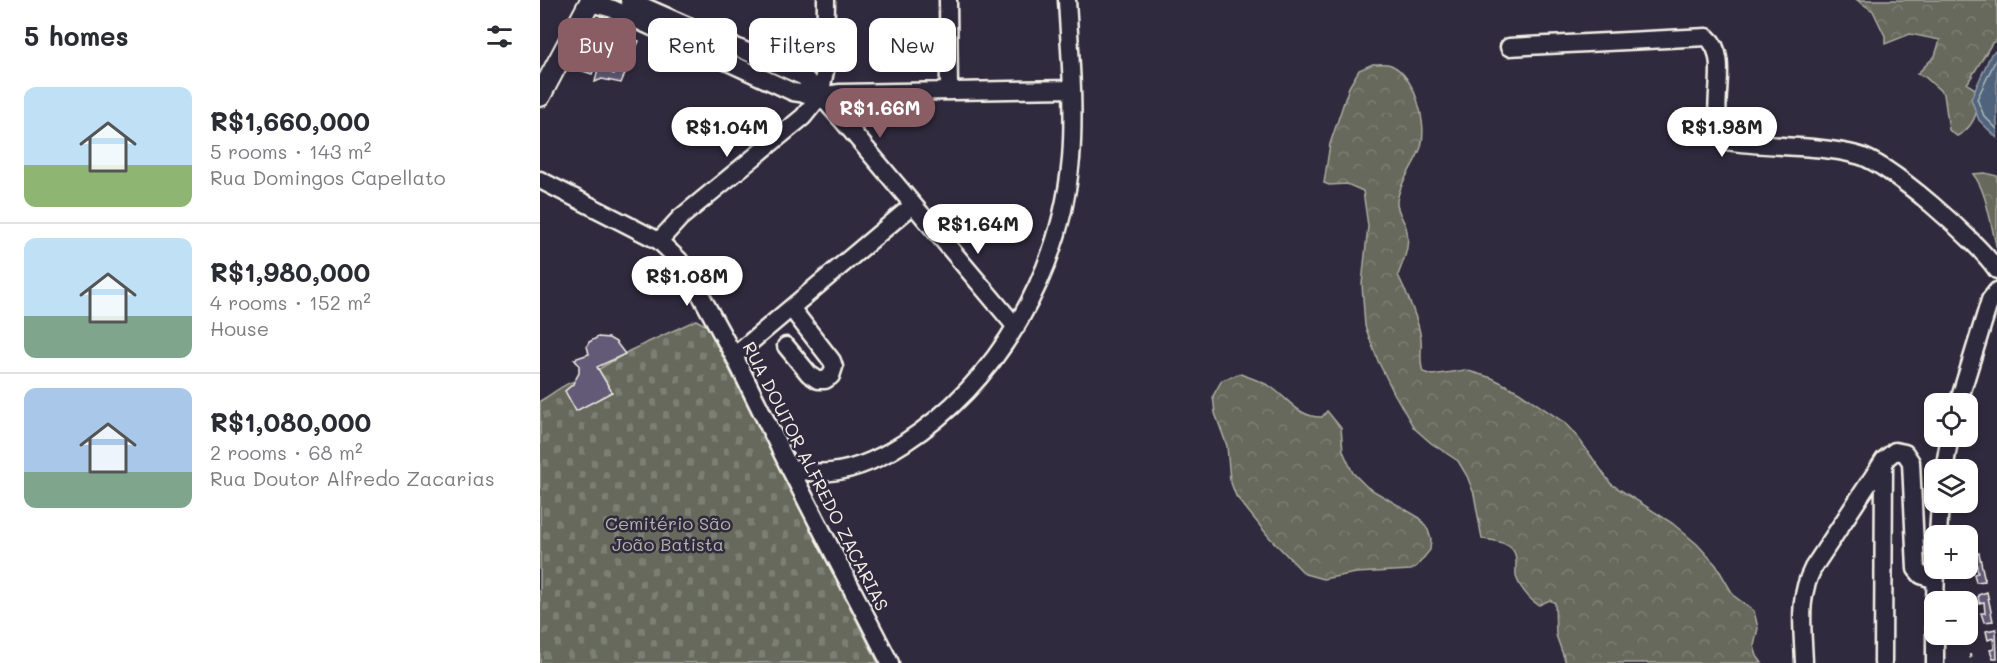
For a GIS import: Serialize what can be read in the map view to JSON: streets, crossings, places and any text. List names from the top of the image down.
{
  "streets": {
    "street": ["RUA DOUTOR ALFREDO ZACARIAS"]
  },
  "parks": ["Cemitério São João Batista"],
  "page": {
    "heading": "5 homes",
    "chip": [
      "Buy",
      "Rent",
      "Filters",
      "New"
    ],
    "list": [
      {
        "name": "R$1,660,000",
        "note": "5 rooms · 143 m² · Rua Domingos Capellato"
      },
      {
        "name": "R$1,980,000",
        "note": "4 rooms · 152 m² · House"
      },
      {
        "name": "R$1,080,000",
        "note": "2 rooms · 68 m² · Rua Doutor Alfredo Zacarias"
      }
    ],
    "price": [
      "R$1.66M",
      "R$1.04M",
      "R$1.98M",
      "R$1.64M",
      "R$1.08M"
    ],
    "map_buttons": ["+", "−"]
  }
}
